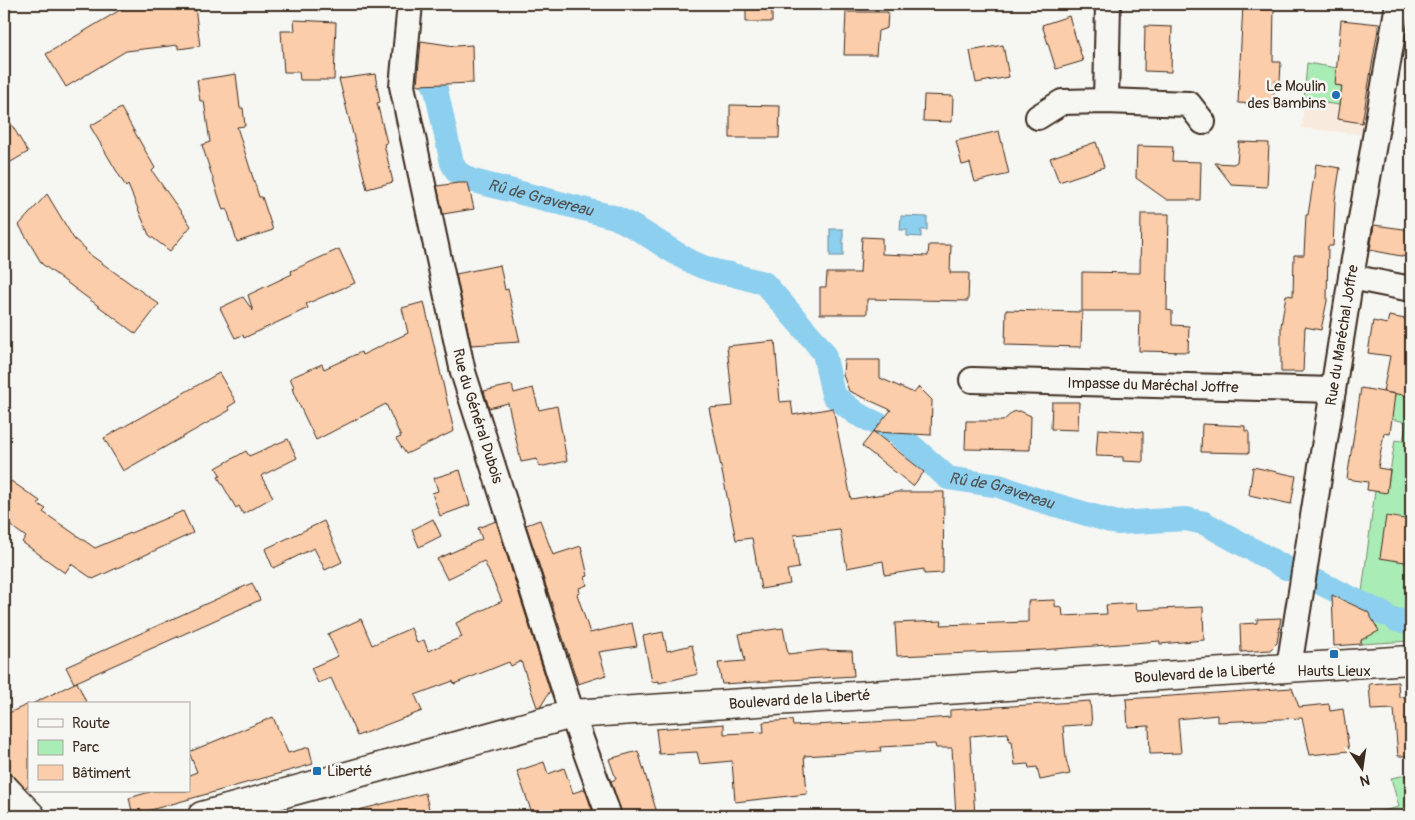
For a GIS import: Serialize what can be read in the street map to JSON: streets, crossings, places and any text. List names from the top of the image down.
{
  "streets": {
    "street": [
      "Rue du Maréchal Joffre",
      "Impasse du Maréchal Joffre",
      "Rue du Général Dubois",
      "Boulevard de la Liberté"
    ]
  },
  "crossings": [
    ["Rue du Maréchal Joffre", "Impasse du Maréchal Joffre"],
    ["Rue du Maréchal Joffre", "Boulevard de la Liberté"],
    ["Rue du Général Dubois", "Boulevard de la Liberté"]
  ],
  "water": ["Rû de Gravereau"],
  "places": {
    "other": ["Le Moulin des Bambins"],
    "transit": ["Hauts Lieux", "Liberté"]
  },
  "legend": ["Route", "Parc", "Bâtiment"],
  "north": "bottom"
}
